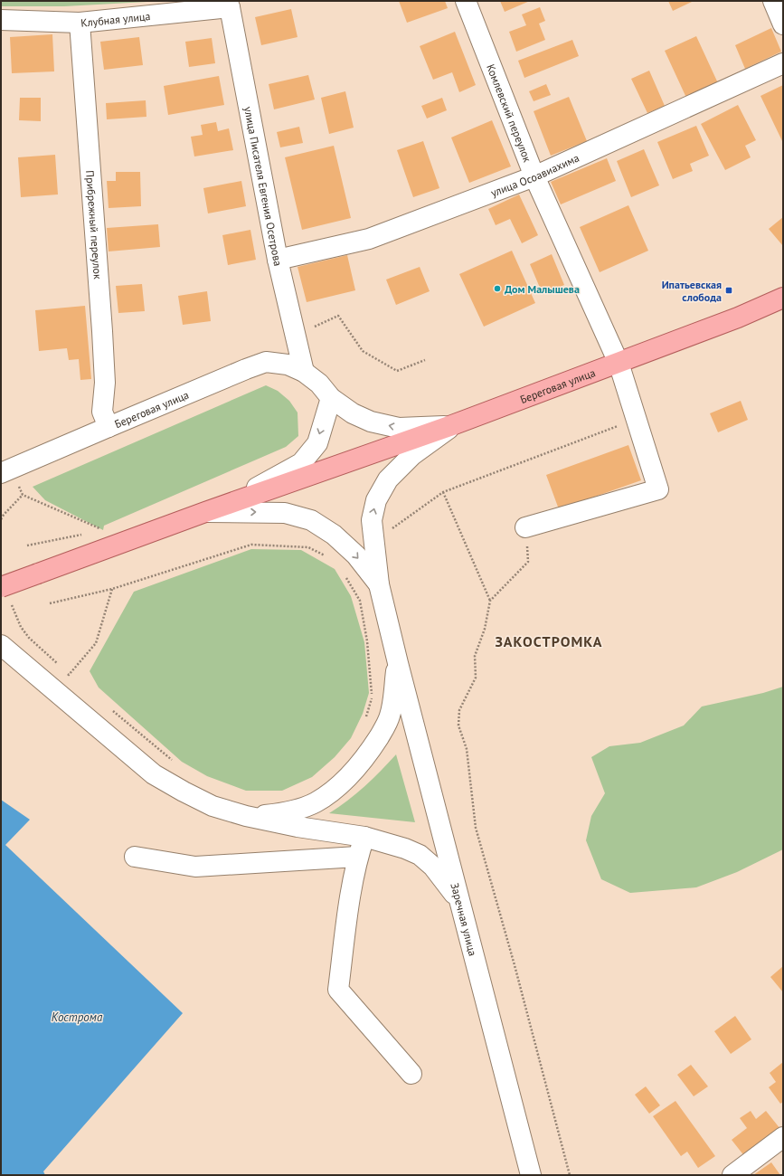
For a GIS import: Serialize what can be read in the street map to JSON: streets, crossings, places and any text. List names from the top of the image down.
{
  "streets": {
    "main road": ["Береговая улица"],
    "street": [
      "Клубная улица",
      "Комлевский переулок",
      "улица Осоавиахима",
      "улица Писателя Евгения Осетрова",
      "Прибрежный переулок",
      "Заречная улица"
    ]
  },
  "crossings": [
    ["Клубная улица", "улица Писателя Евгения Осетрова"],
    ["Клубная улица", "Прибрежный переулок"],
    ["Комлевский переулок", "улица Осоавиахима"],
    ["Комлевский переулок", "Береговая улица"],
    ["улица Осоавиахима", "улица Писателя Евгения Осетрова"],
    ["улица Писателя Евгения Осетрова", "Береговая улица"],
    ["Прибрежный переулок", "Береговая улица"],
    ["Береговая улица", "Заречная улица"]
  ],
  "districts": ["ЗАКОСТРОМКА"],
  "water": ["Кострома"],
  "places": {
    "other": ["Дом Малышева"],
    "transit": ["Ипатьевская слобода"]
  }
}
